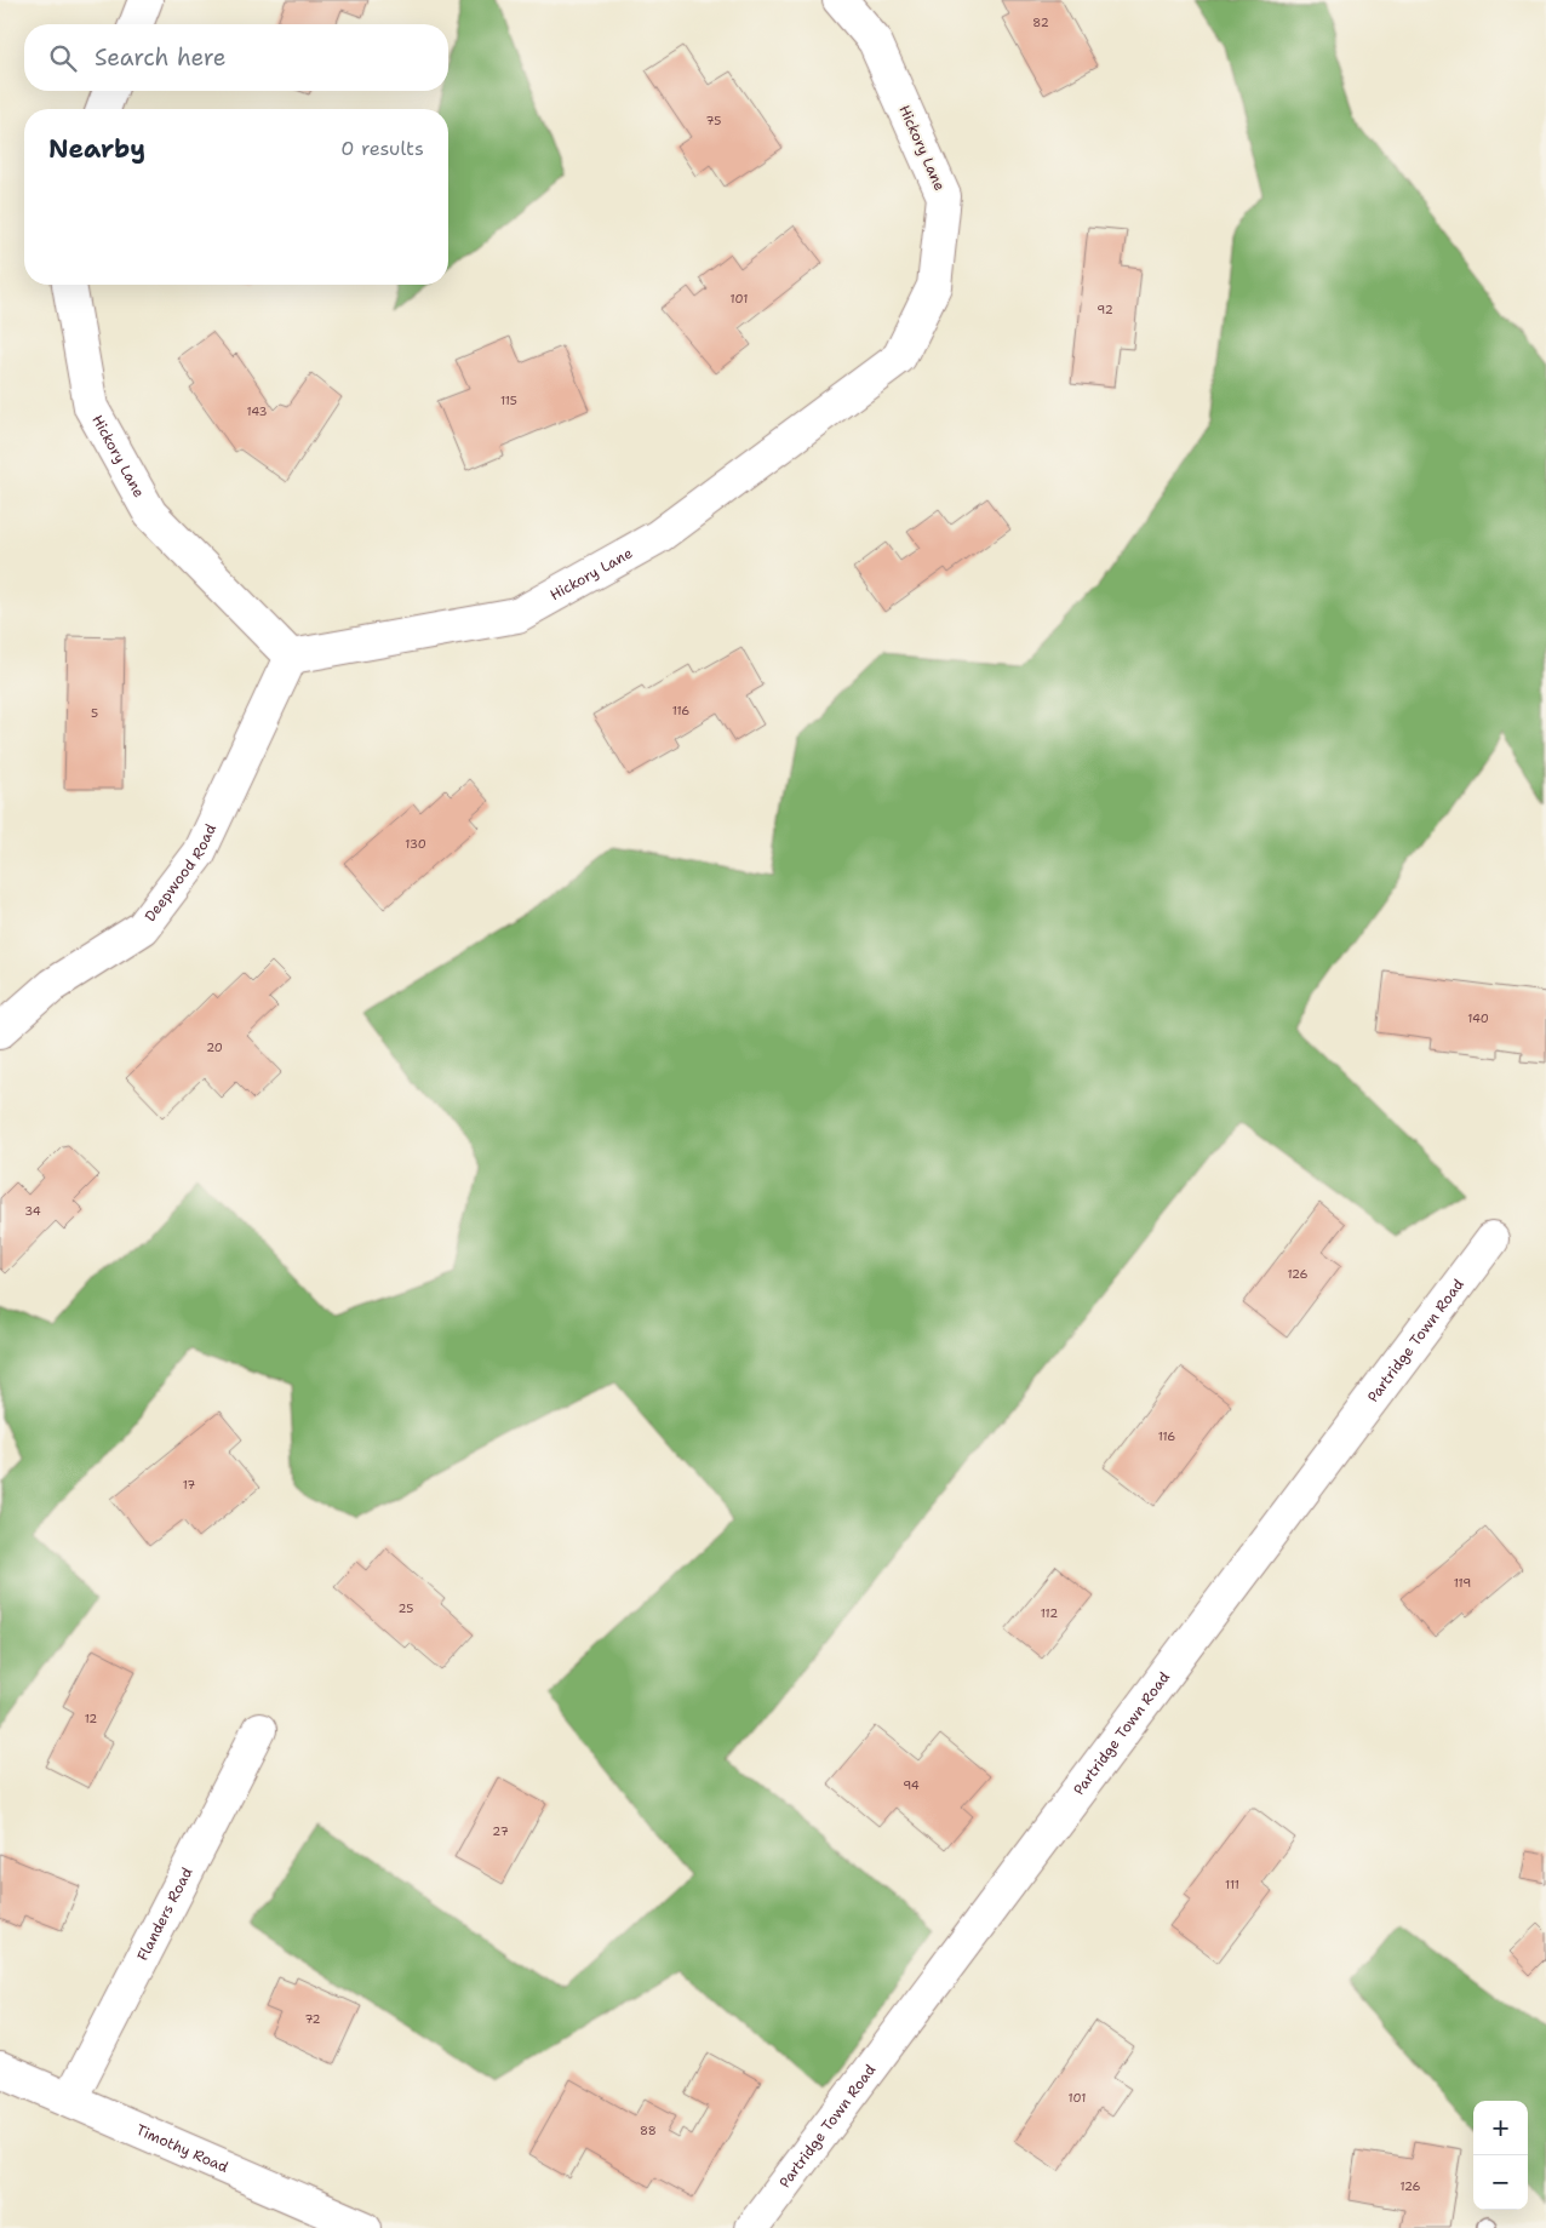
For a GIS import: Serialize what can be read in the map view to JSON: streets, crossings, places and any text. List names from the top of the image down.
{
  "streets": {
    "street": [
      "Hickory Lane",
      "Deepwood Road",
      "Partridge Town Road",
      "Flanders Road",
      "Timothy Road"
    ]
  },
  "crossings": [
    ["Hickory Lane", "Deepwood Road"],
    ["Flanders Road", "Timothy Road"]
  ],
  "house_numbers": [
    "82",
    "75",
    "101",
    "92",
    "115",
    "143",
    "116",
    "5",
    "130",
    "140",
    "20",
    "34",
    "126",
    "116",
    "17",
    "119",
    "25",
    "112",
    "12",
    "94",
    "27",
    "111",
    "72",
    "101",
    "88",
    "126"
  ],
  "page": {
    "search": "Search here",
    "heading": ["Nearby", "0 results"],
    "map_buttons": ["+", "−"]
  }
}
